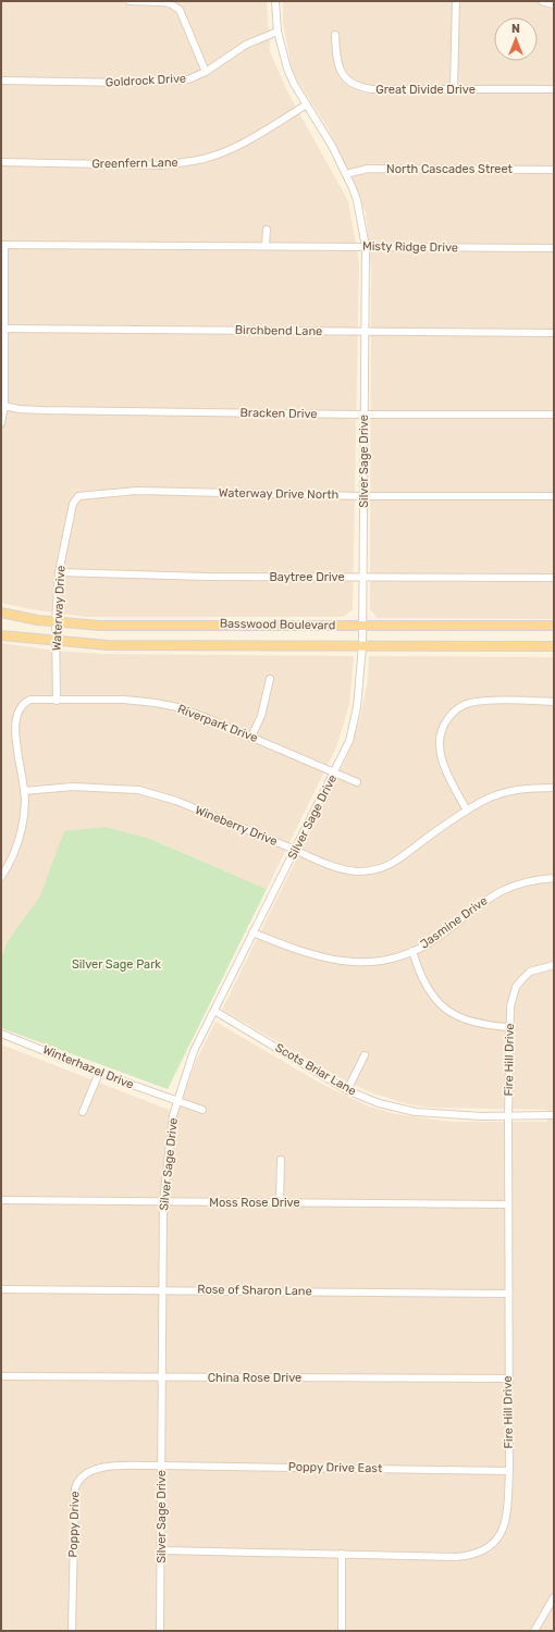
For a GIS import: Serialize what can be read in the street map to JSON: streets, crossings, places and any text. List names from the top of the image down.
{
  "streets": {
    "main road": ["Basswood Boulevard"],
    "street": [
      "Goldrock Drive",
      "Great Divide Drive",
      "Greenfern Lane",
      "North Cascades Street",
      "Misty Ridge Drive",
      "Birchbend Lane",
      "Bracken Drive",
      "Silver Sage Drive",
      "Waterway Drive North",
      "Baytree Drive",
      "Waterway Drive",
      "Riverpark Drive",
      "Wineberry Drive",
      "Jasmine Drive",
      "Fire Hill Drive",
      "Winterhazel Drive",
      "Scots Briar Lane",
      "Moss Rose Drive",
      "Rose of Sharon Lane",
      "China Rose Drive",
      "Poppy Drive East",
      "Poppy Drive"
    ]
  },
  "crossings": [
    ["Goldrock Drive", "Silver Sage Drive"],
    ["Greenfern Lane", "Silver Sage Drive"],
    ["North Cascades Street", "Silver Sage Drive"],
    ["Misty Ridge Drive", "Silver Sage Drive"],
    ["Birchbend Lane", "Silver Sage Drive"],
    ["Bracken Drive", "Silver Sage Drive"],
    ["Silver Sage Drive", "Waterway Drive North"],
    ["Silver Sage Drive", "Baytree Drive"],
    ["Silver Sage Drive", "Basswood Boulevard"],
    ["Silver Sage Drive", "Riverpark Drive"],
    ["Silver Sage Drive", "Wineberry Drive"],
    ["Silver Sage Drive", "Jasmine Drive"],
    ["Silver Sage Drive", "Fire Hill Drive"],
    ["Silver Sage Drive", "Winterhazel Drive"],
    ["Silver Sage Drive", "Scots Briar Lane"],
    ["Silver Sage Drive", "Moss Rose Drive"],
    ["Silver Sage Drive", "Rose of Sharon Lane"],
    ["Silver Sage Drive", "China Rose Drive"],
    ["Silver Sage Drive", "Poppy Drive East"],
    ["Silver Sage Drive", "Poppy Drive"],
    ["Waterway Drive North", "Waterway Drive"],
    ["Baytree Drive", "Waterway Drive"],
    ["Waterway Drive", "Basswood Boulevard"],
    ["Waterway Drive", "Riverpark Drive"],
    ["Riverpark Drive", "Wineberry Drive"],
    ["Fire Hill Drive", "Scots Briar Lane"],
    ["Fire Hill Drive", "Moss Rose Drive"],
    ["Fire Hill Drive", "Rose of Sharon Lane"],
    ["Fire Hill Drive", "China Rose Drive"],
    ["Fire Hill Drive", "Poppy Drive East"],
    ["Poppy Drive East", "Poppy Drive"]
  ],
  "parks": ["Silver Sage Park"],
  "north": "top"
}
